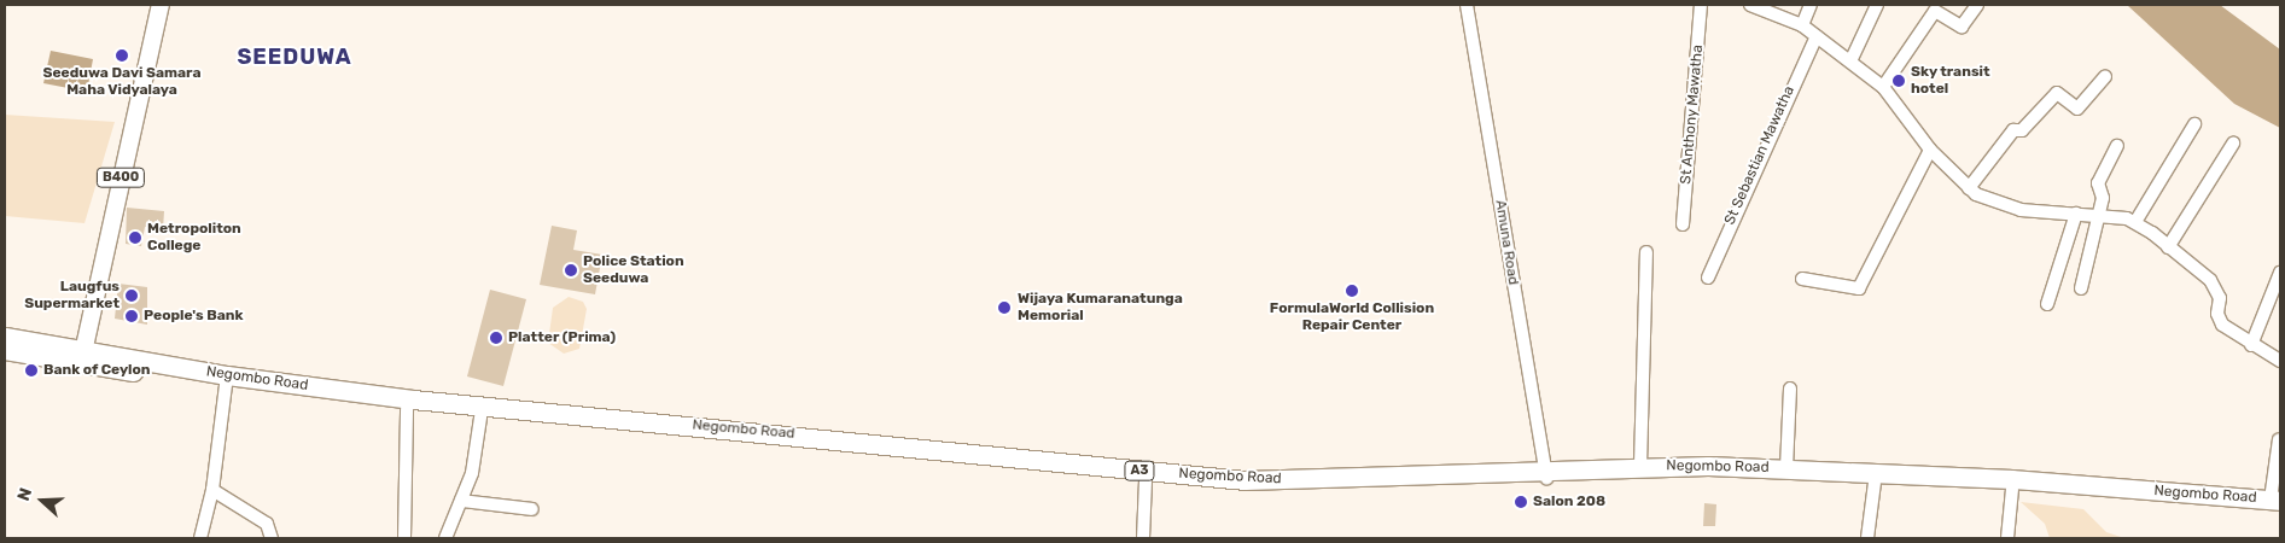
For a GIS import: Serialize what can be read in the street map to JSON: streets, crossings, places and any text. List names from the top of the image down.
{
  "streets": {
    "highway": ["Negombo Road", "A3"],
    "main road": ["B400"],
    "street": ["St Anthony Mawatha", "St Sebastian Mawatha", "Amuna Road"]
  },
  "crossings": [
    ["B400", "Negombo Road"],
    ["Amuna Road", "Negombo Road"]
  ],
  "districts": ["SEEDUWA"],
  "places": [
    "Seeduwa Davi Samara Maha Vidyalaya",
    "Sky transit hotel",
    "Metropoliton College",
    "Police Station Seeduwa",
    "FormulaWorld Collision Repair Center",
    "Laugfus Supermarket",
    "Wijaya Kumaranatunga Memorial",
    "People's Bank",
    "Platter (Prima)",
    "Bank of Ceylon",
    "Salon 208"
  ],
  "north": "left"
}
